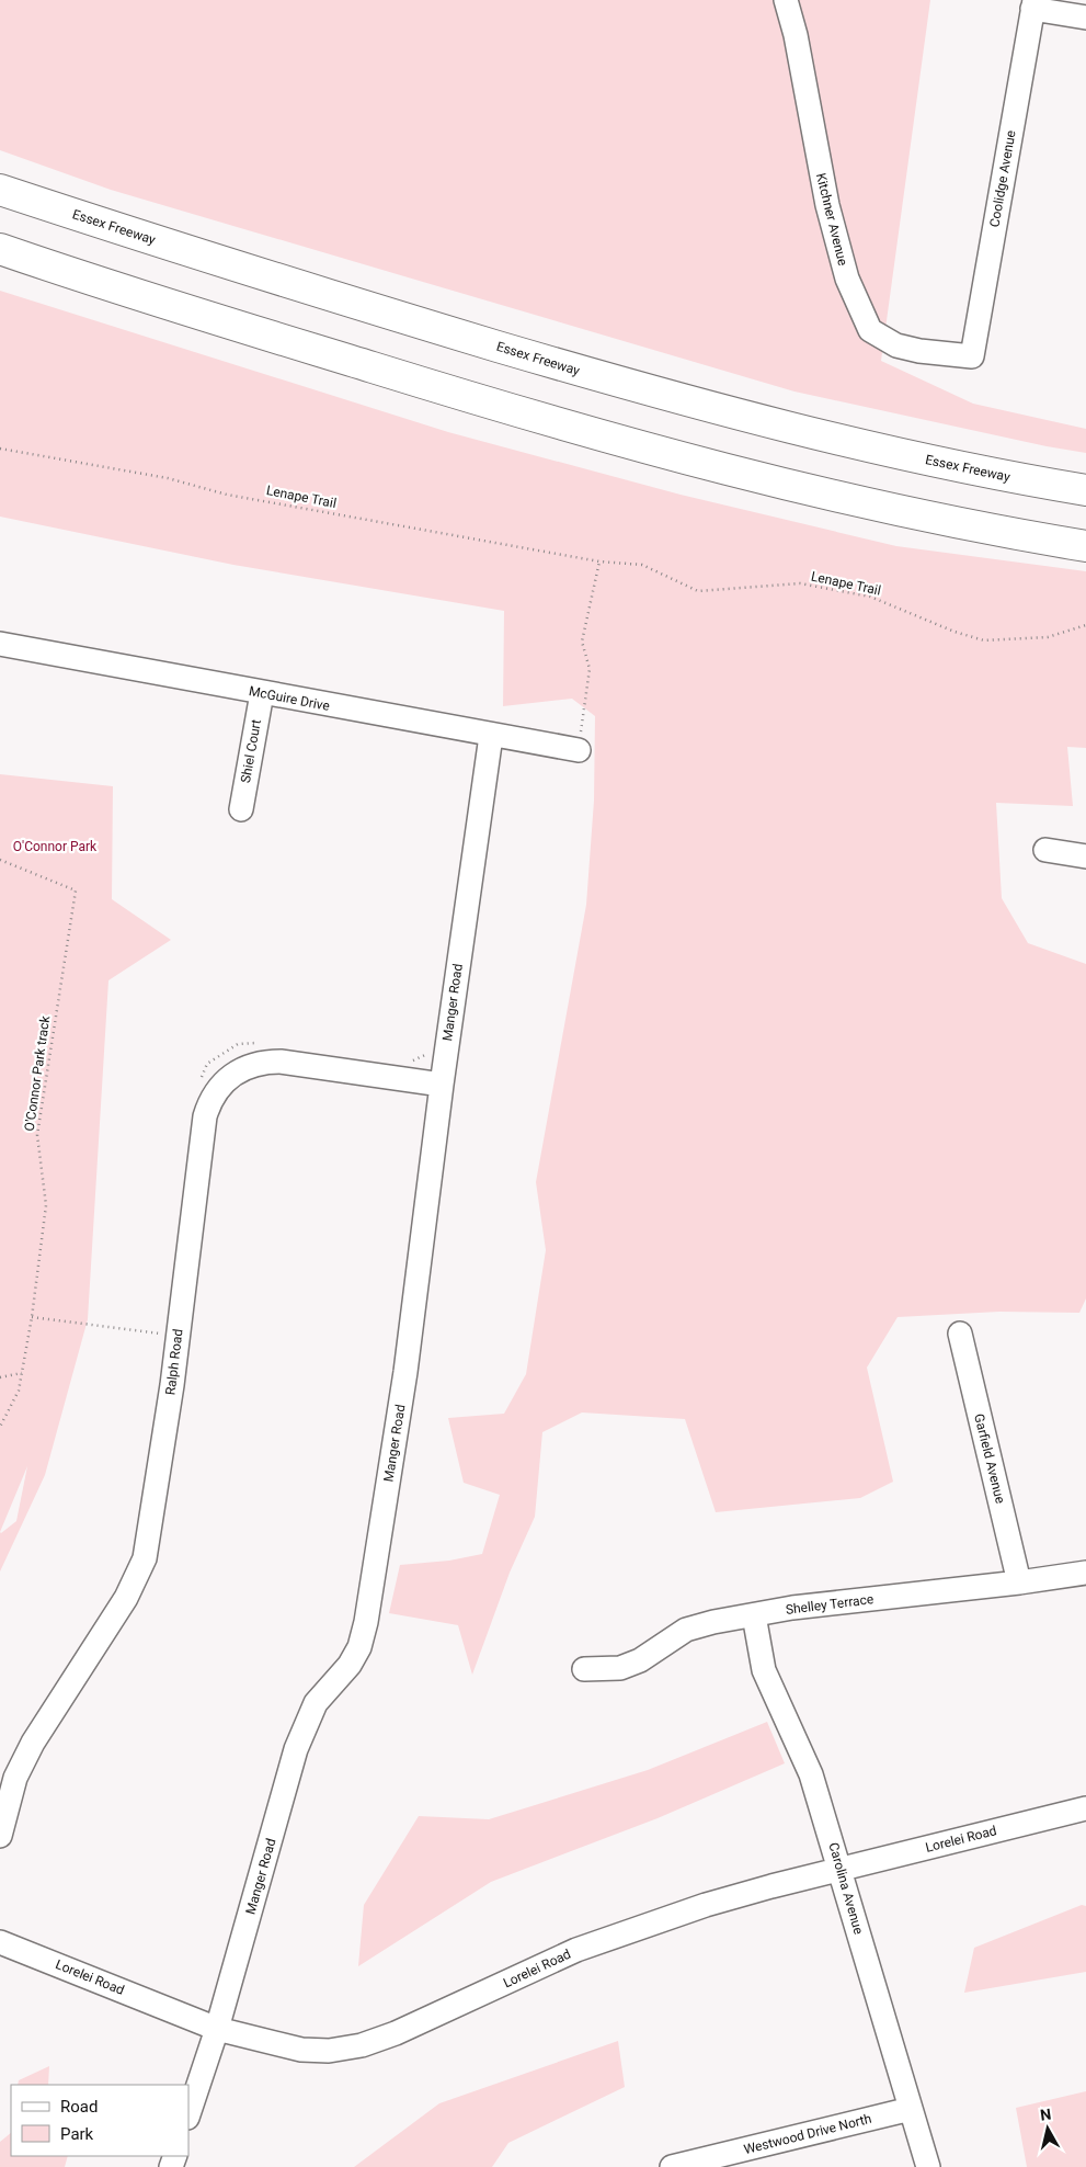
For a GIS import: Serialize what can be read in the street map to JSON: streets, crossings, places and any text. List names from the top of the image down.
{
  "streets": {
    "highway": ["Essex Freeway"],
    "street": [
      "Coolidge Avenue",
      "Kitchner Avenue",
      "McGuire Drive",
      "Shiel Court",
      "Manger Road",
      "Ralph Road",
      "Garfield Avenue",
      "Shelley Terrace",
      "Lorelei Road",
      "Carolina Avenue",
      "Westwood Drive North"
    ],
    "path": ["Lenape Trail", "O'Connor Park track"]
  },
  "crossings": [
    ["Coolidge Avenue", "Kitchner Avenue"],
    ["McGuire Drive", "Shiel Court"],
    ["McGuire Drive", "Manger Road"],
    ["Manger Road", "Ralph Road"],
    ["Manger Road", "Lorelei Road"],
    ["Garfield Avenue", "Shelley Terrace"],
    ["Shelley Terrace", "Carolina Avenue"],
    ["Lorelei Road", "Carolina Avenue"],
    ["Carolina Avenue", "Westwood Drive North"]
  ],
  "parks": ["O'Connor Park"],
  "legend": ["Road", "Park"],
  "north": "top"
}
